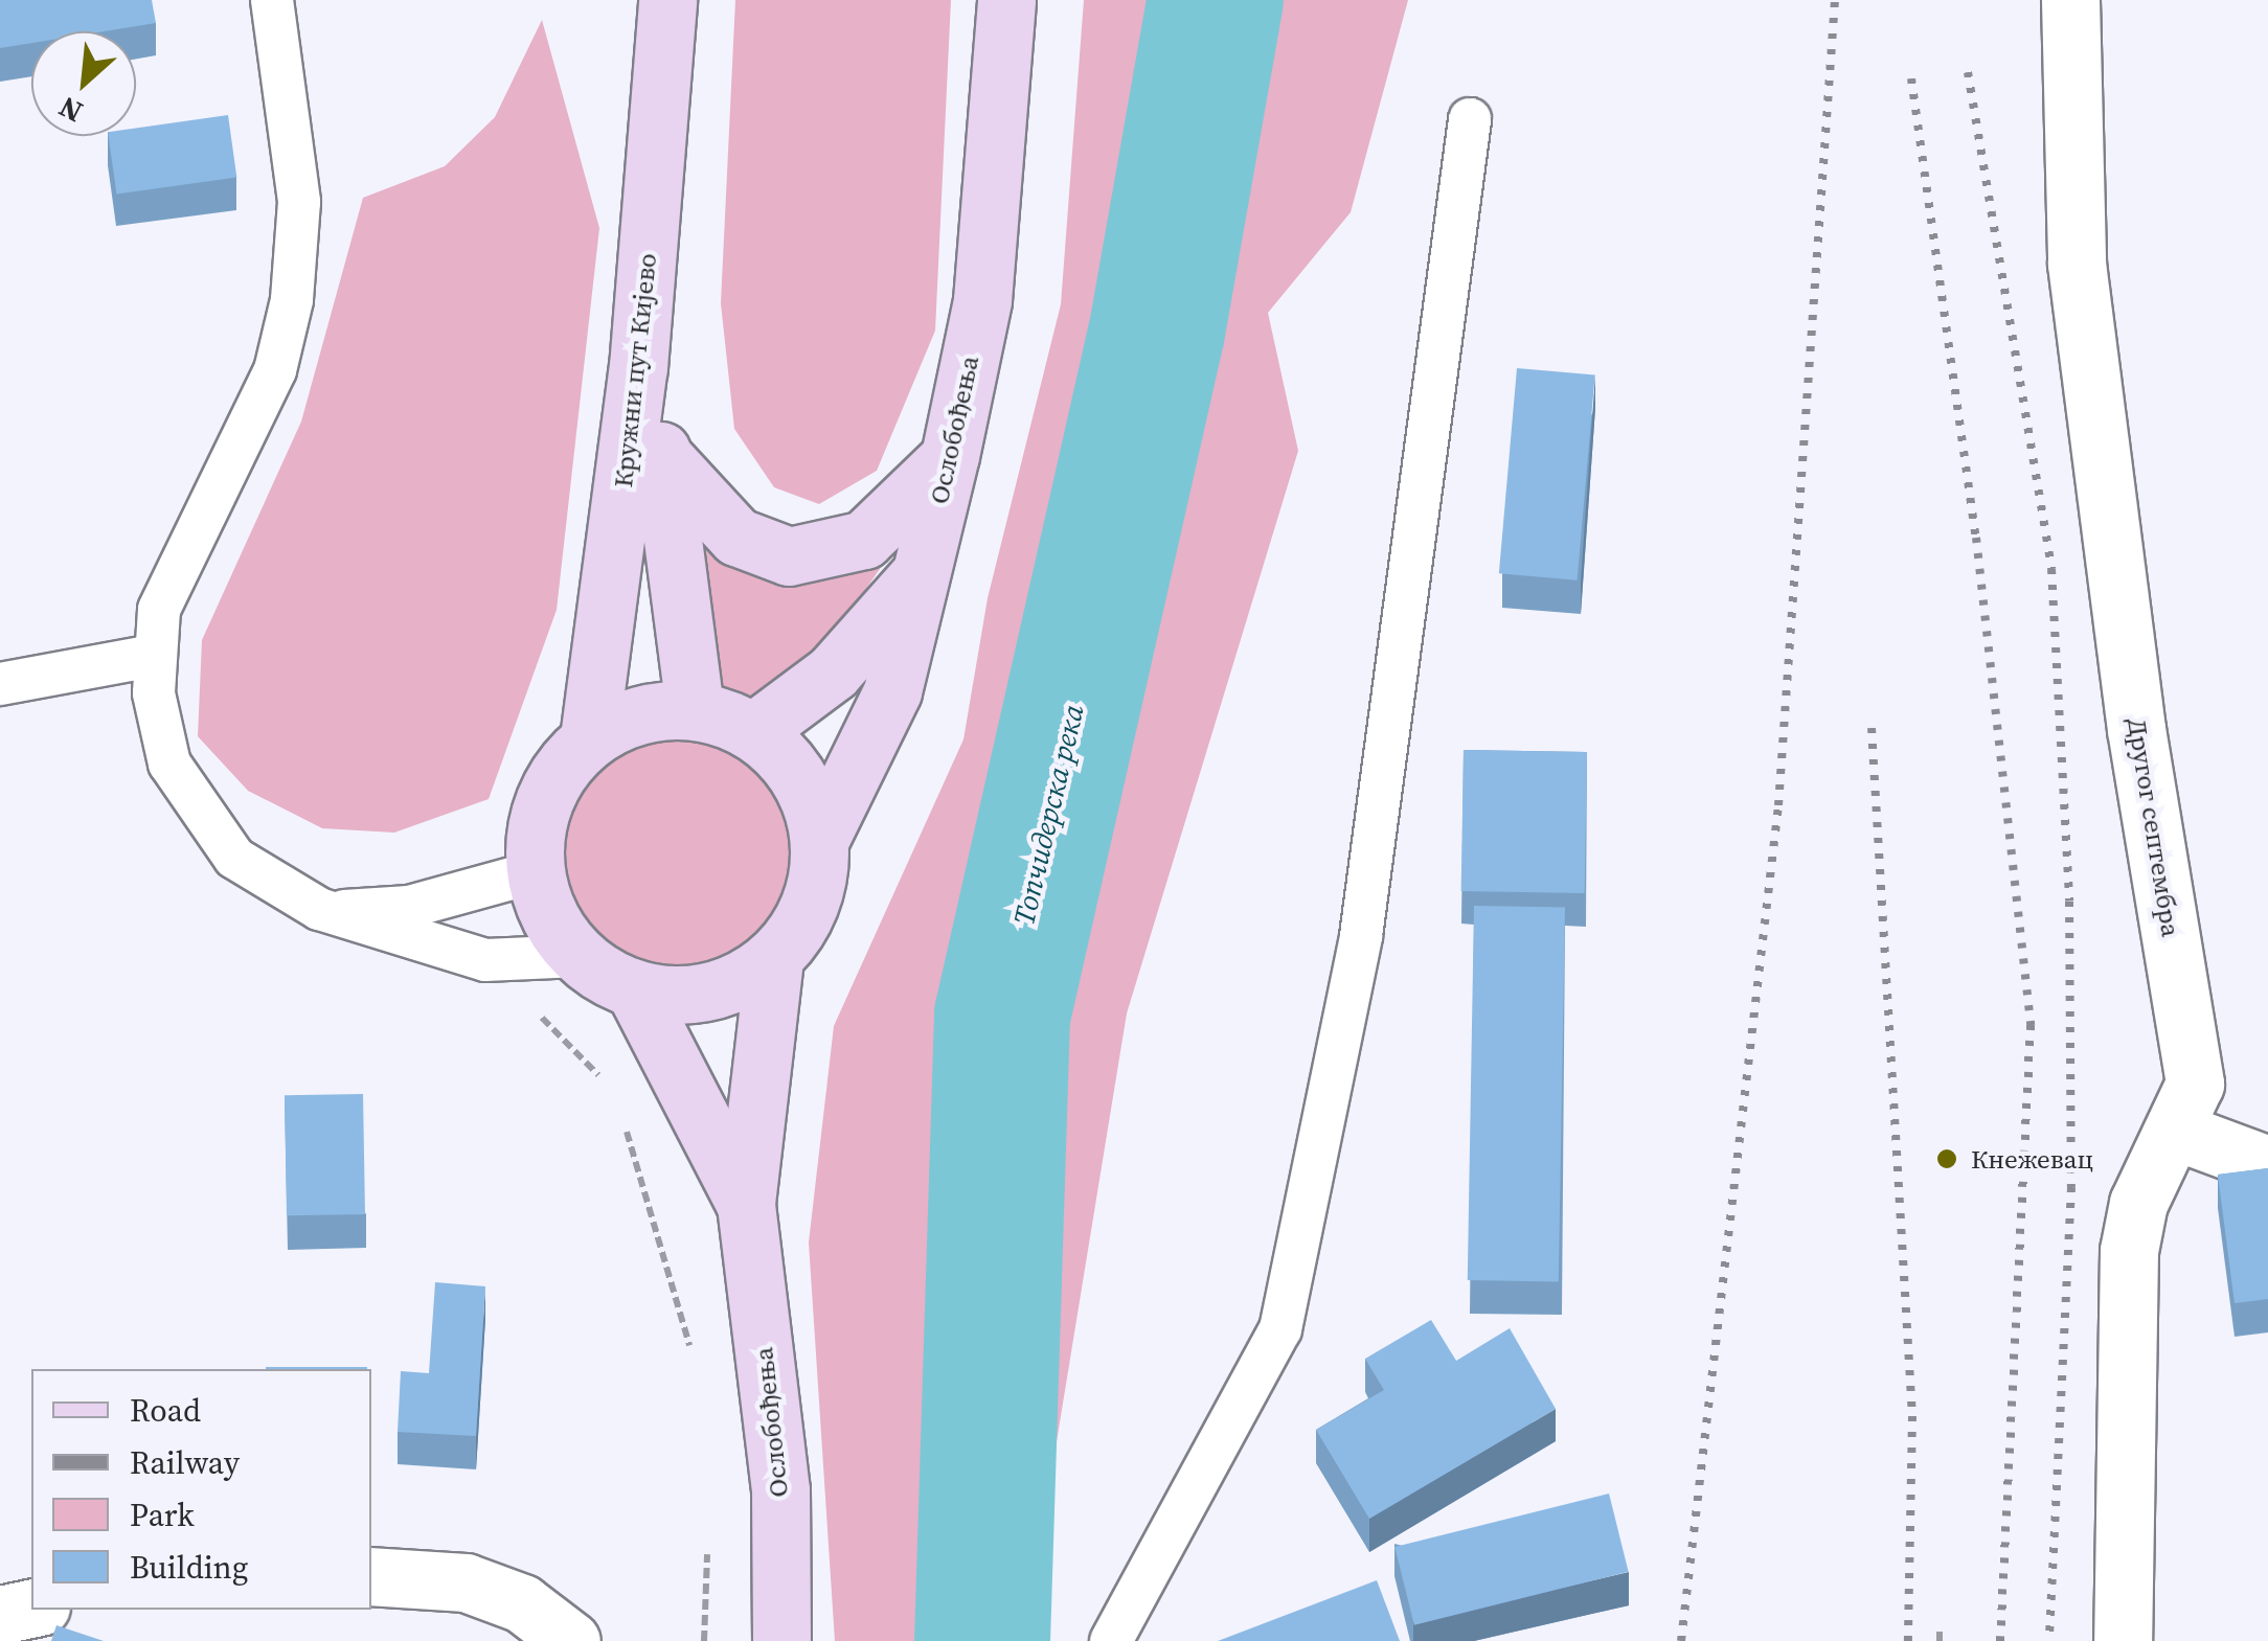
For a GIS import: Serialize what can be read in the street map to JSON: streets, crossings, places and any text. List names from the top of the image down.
{
  "streets": {
    "main road": ["Кружни пут Кијево", "Ослобођења"],
    "street": ["Другог септембра"]
  },
  "crossings": [
    ["Кружни пут Кијево", "Ослобођења"]
  ],
  "water": ["Топчидерска река"],
  "places": ["Кнежевац"],
  "legend": [
    "Road",
    "Railway",
    "Park",
    "Building"
  ],
  "north": "bottom left"
}
